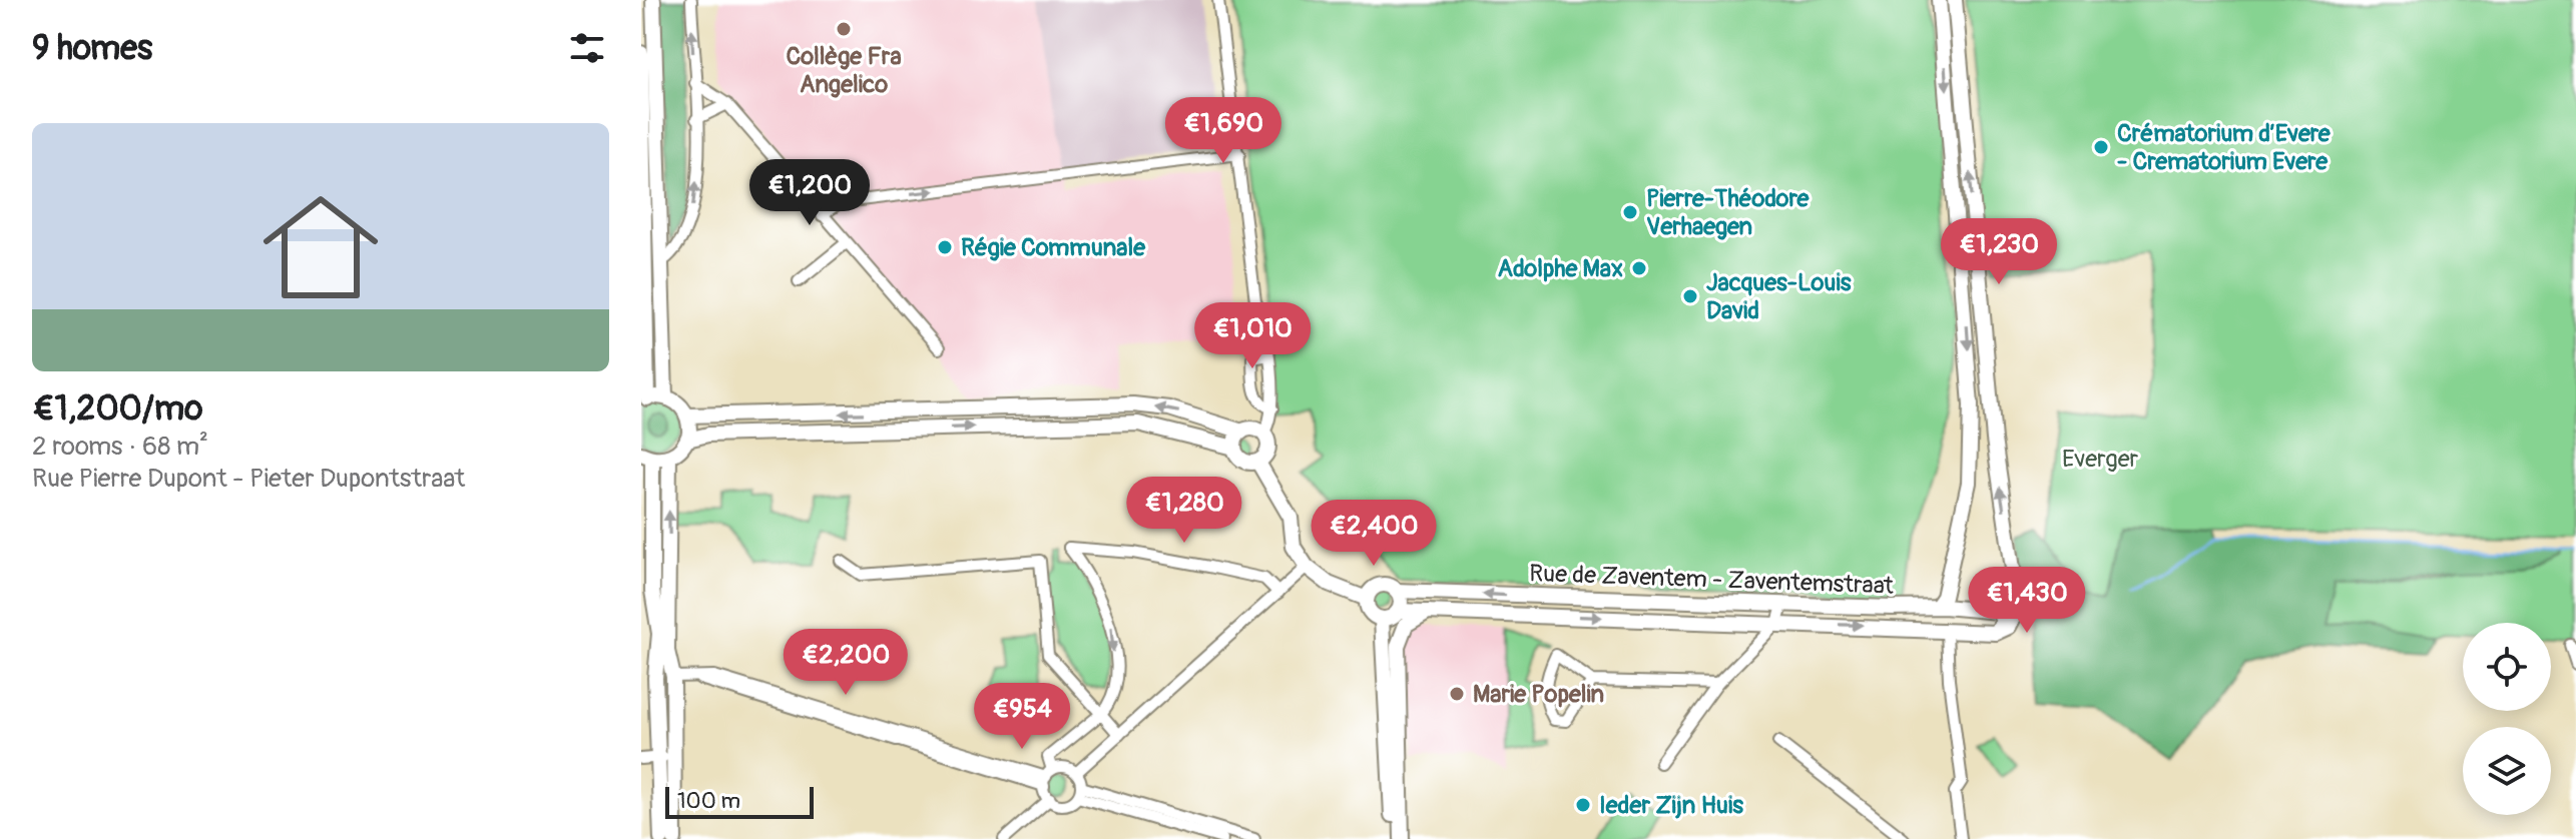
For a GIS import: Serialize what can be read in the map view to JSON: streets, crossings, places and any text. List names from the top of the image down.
{
  "streets": {
    "main road": ["Rue de Zaventem - Zaventemstraat"]
  },
  "parks": ["Everger"],
  "places": [
    "Collège Fra Angelico",
    "Crématorium d’Evere - Crematorium Evere",
    "Pierre-Théodore Verhaegen",
    "Régie Communale",
    "Adolphe Max",
    "Jacques-Louis David",
    "Marie Popelin",
    "Ieder Zijn Huis"
  ],
  "scale_bar": "100 m",
  "page": {
    "heading": "9 homes",
    "list": [
      {
        "name": "€1,200/mo",
        "note": "2 rooms · 68 m² · Rue Pierre Dupont - Pieter Dupontstraat"
      }
    ],
    "price": [
      "€1,690",
      "€1,200",
      "€1,230",
      "€1,010",
      "€1,280",
      "€2,400",
      "€1,430",
      "€2,200",
      "€954"
    ],
    "scale": "100 m"
  }
}
